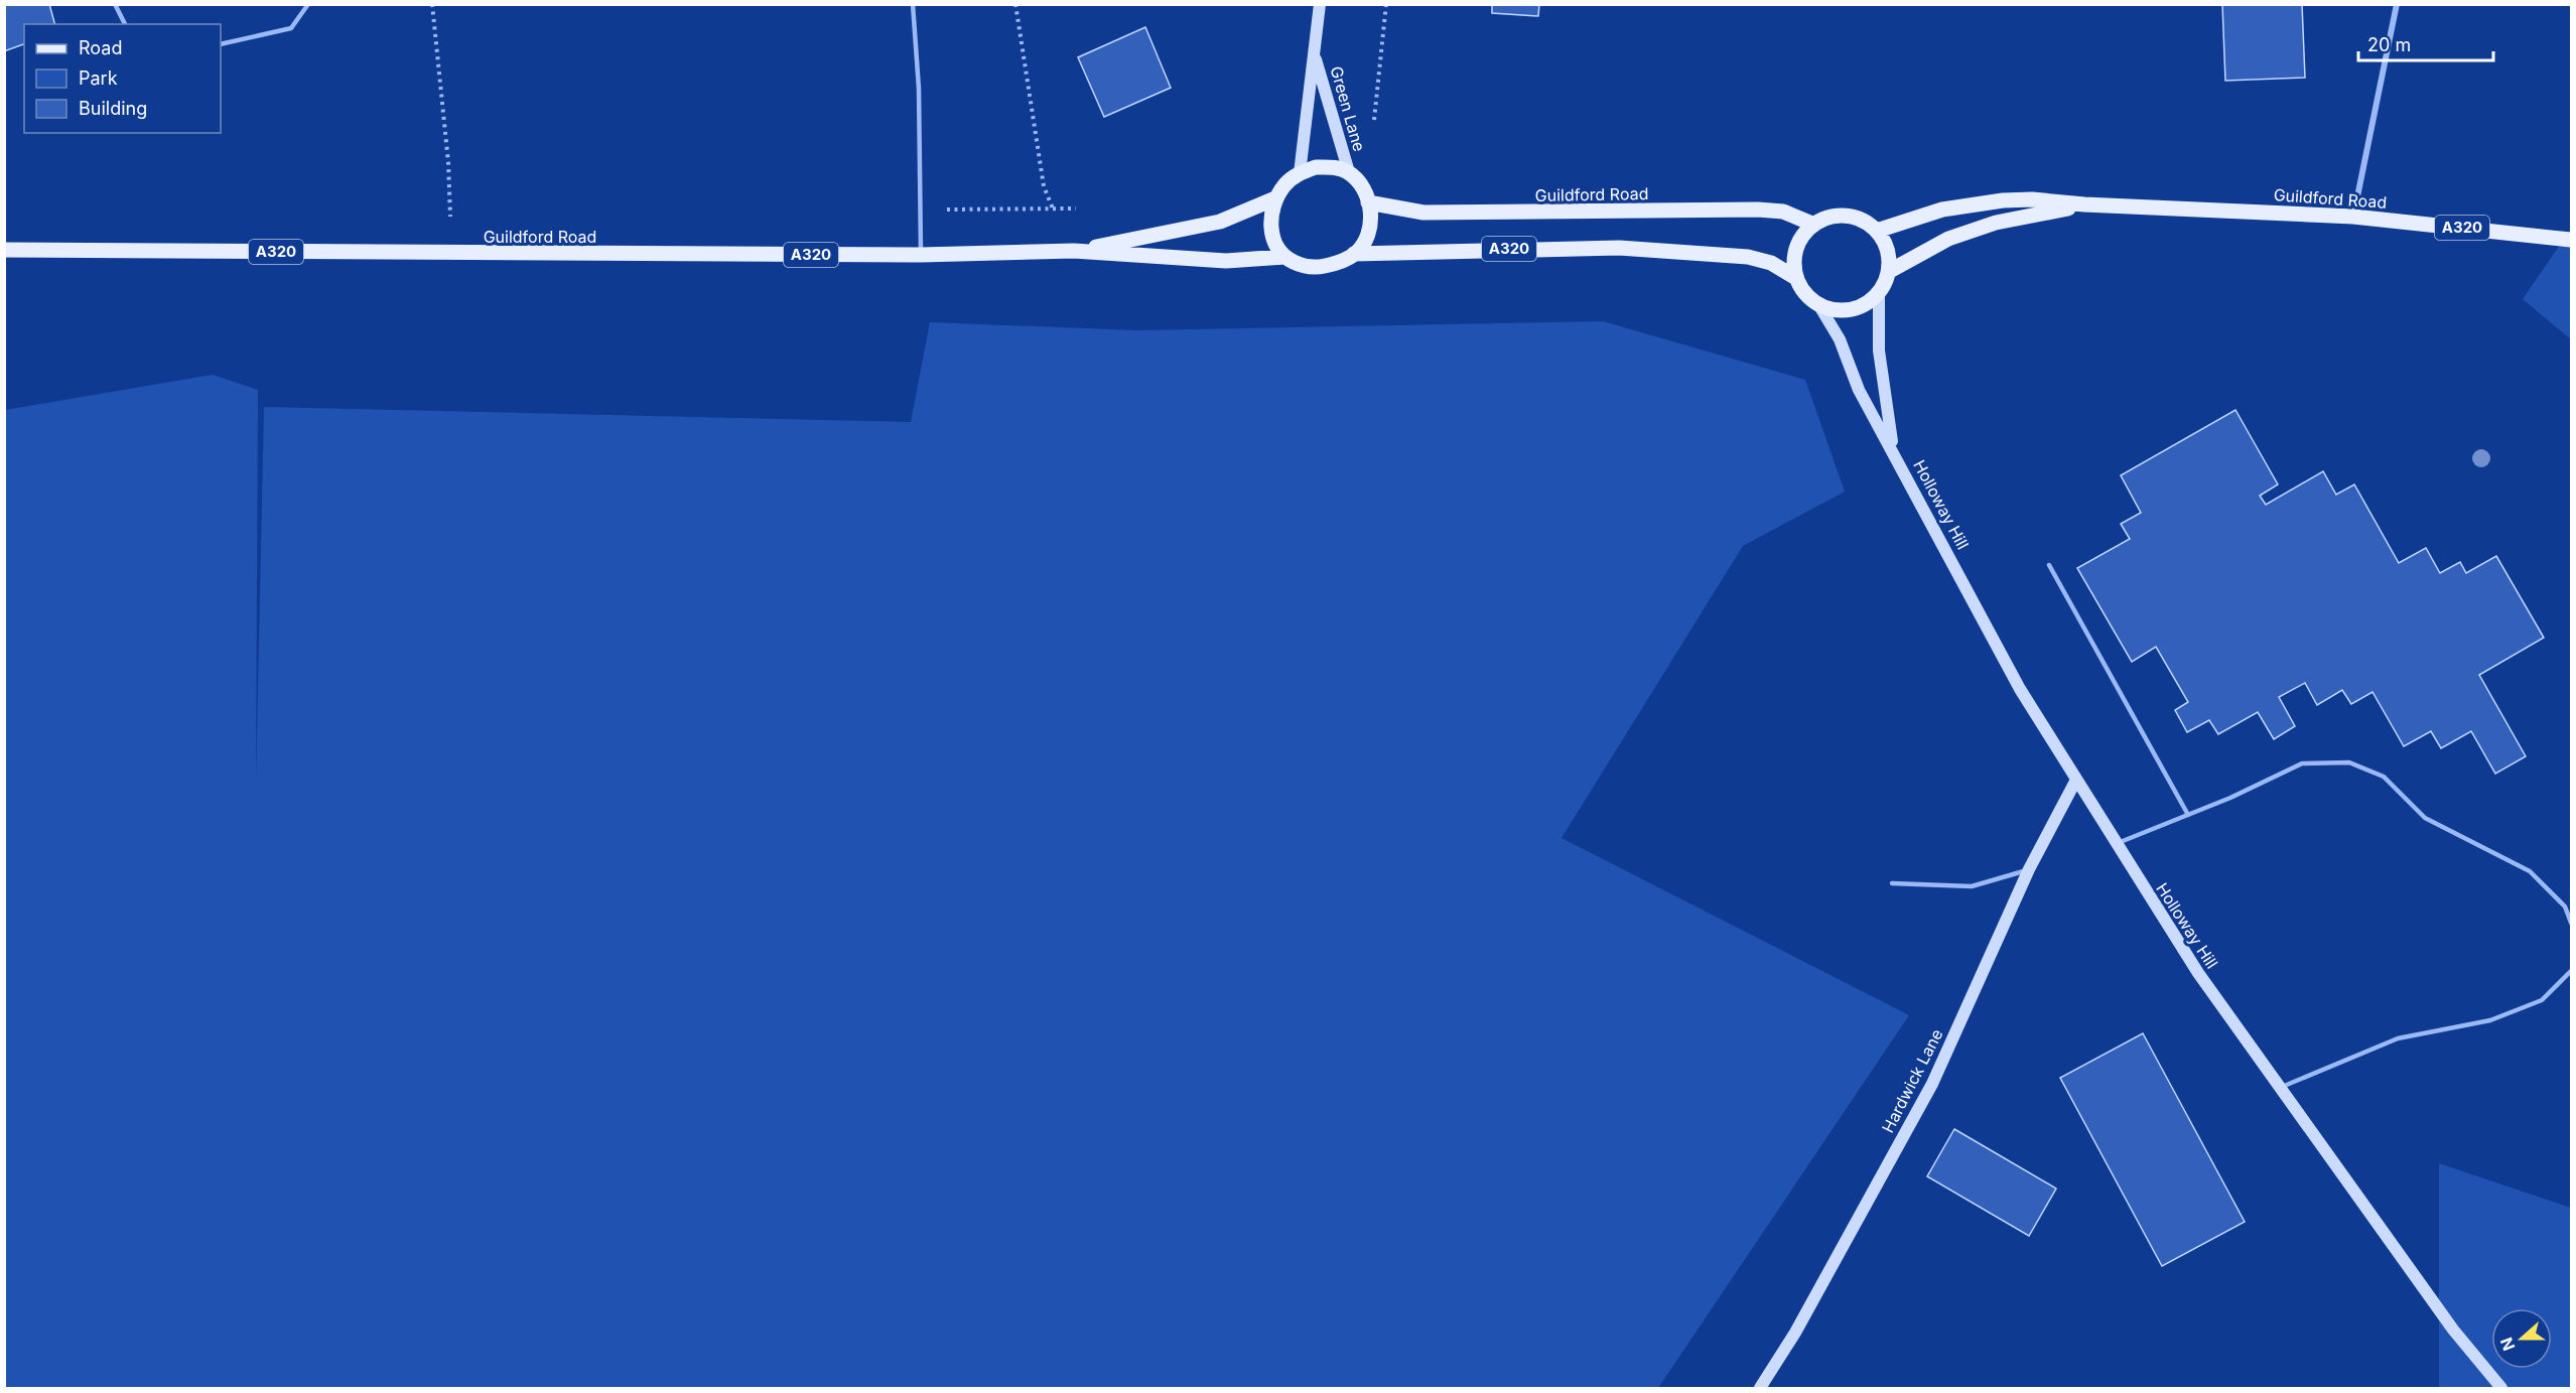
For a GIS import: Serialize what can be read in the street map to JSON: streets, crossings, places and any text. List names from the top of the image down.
{
  "streets": {
    "main road": [
      "Green Lane",
      "Guildford Road",
      "A320",
      "Holloway Hill",
      "Hardwick Lane"
    ]
  },
  "crossings": [
    ["Green Lane", "Guildford Road"],
    ["Green Lane", "A320"],
    ["Guildford Road", "A320"],
    ["Guildford Road", "Holloway Hill"],
    ["A320", "Holloway Hill"],
    ["Holloway Hill", "Hardwick Lane"]
  ],
  "legend": ["Road", "Park", "Building"],
  "scale_bar": "20 m",
  "north": "left"
}
